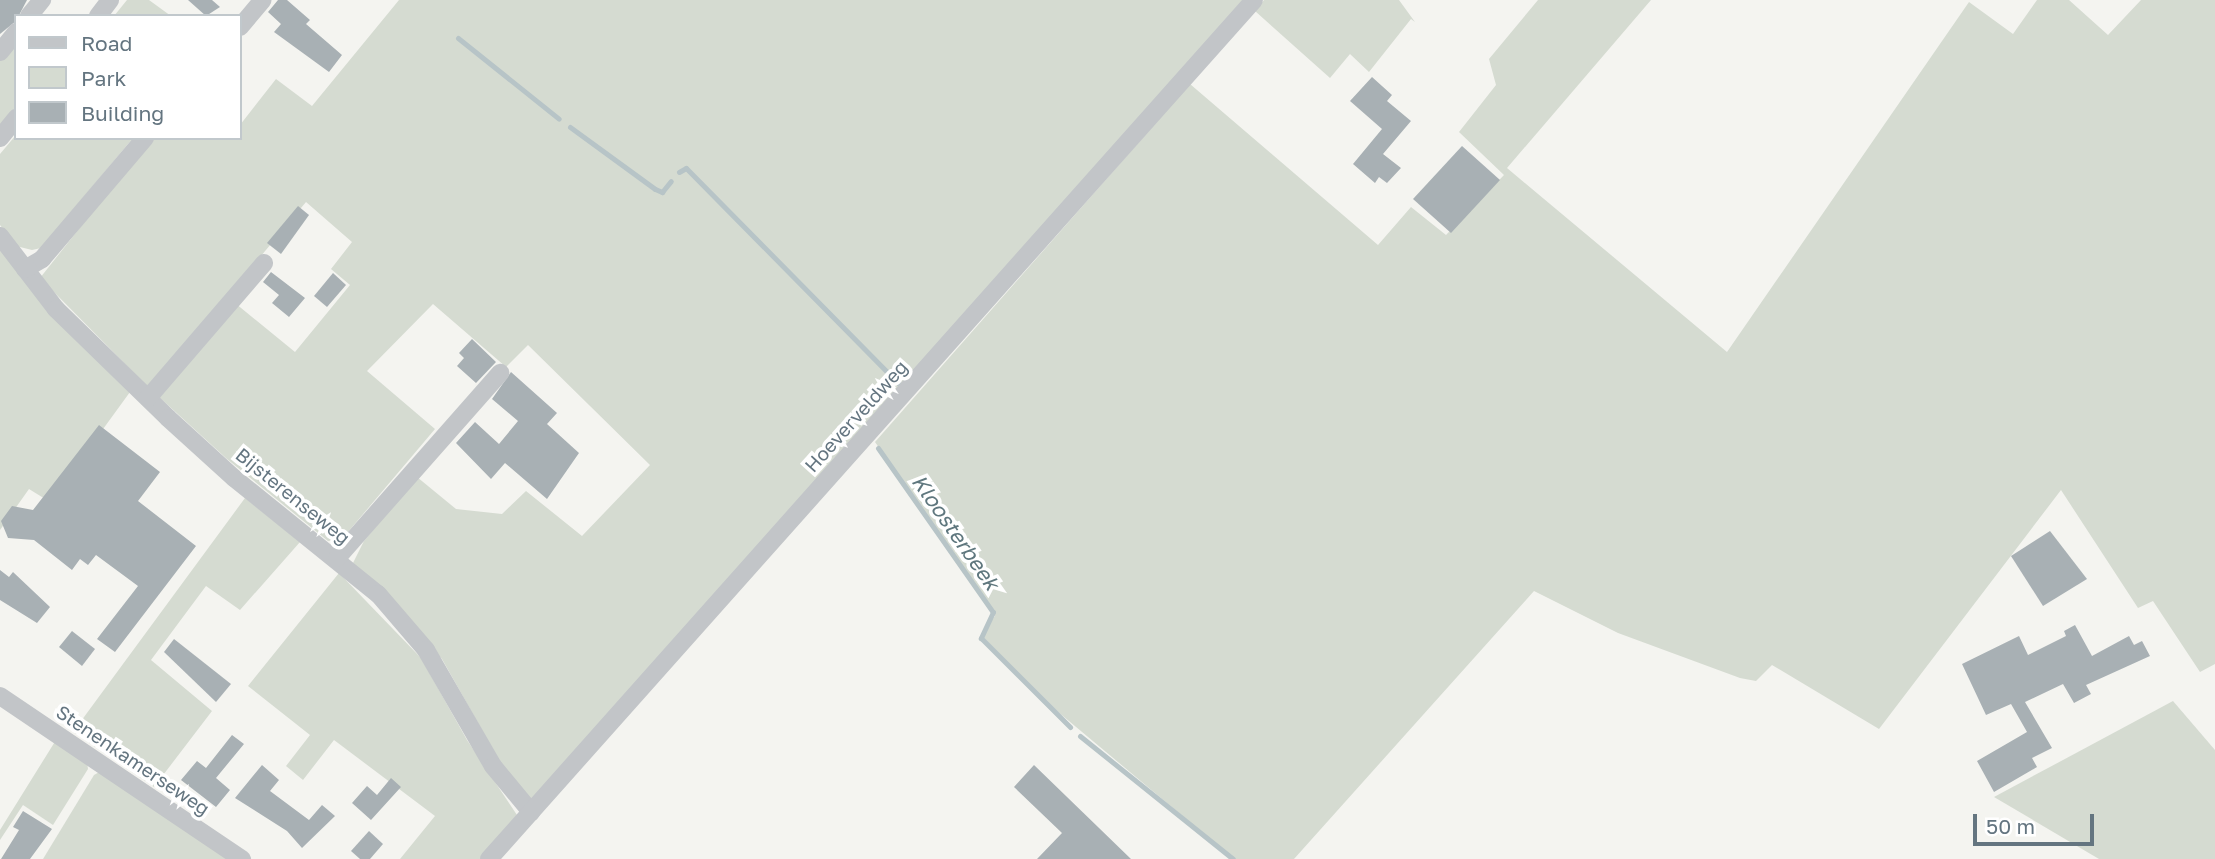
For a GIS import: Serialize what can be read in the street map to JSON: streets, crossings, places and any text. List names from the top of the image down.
{
  "streets": {
    "street": ["Hoeverveldweg", "Bijsterenseweg", "Stenenkamerseweg"]
  },
  "crossings": [
    ["Hoeverveldweg", "Bijsterenseweg"]
  ],
  "water": ["Kloosterbeek"],
  "legend": ["Road", "Park", "Building"],
  "scale_bar": "50 m"
}
